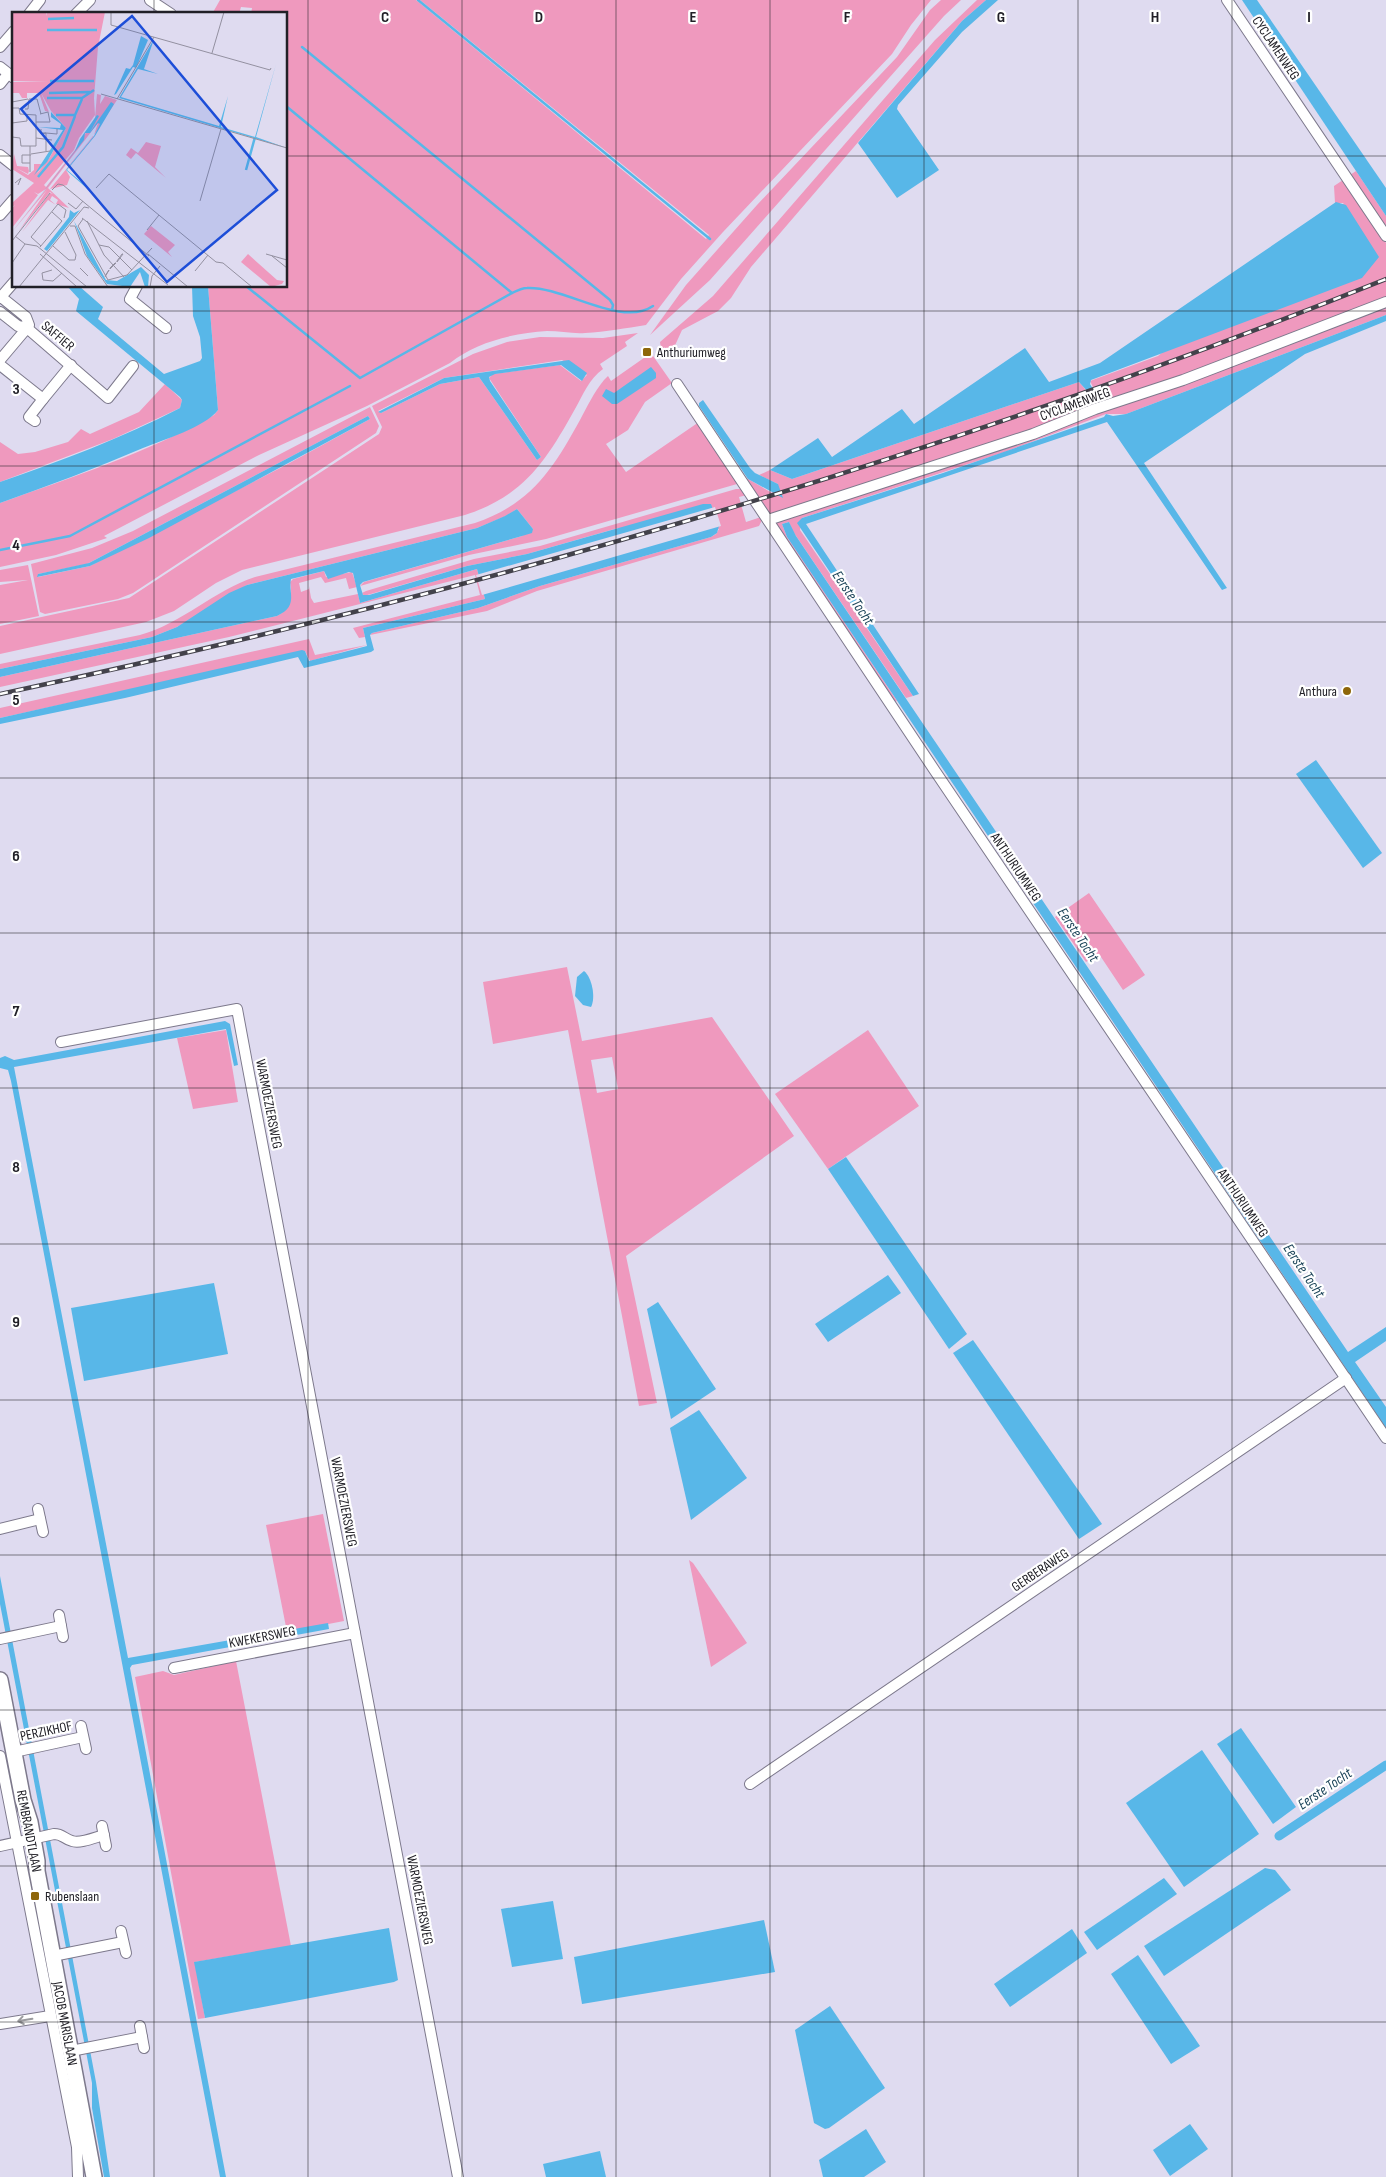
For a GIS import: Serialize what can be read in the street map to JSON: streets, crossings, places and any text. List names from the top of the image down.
{
  "streets": {
    "main road": ["JACOB MARISLAAN"],
    "street": [
      "CYCLAMENWEG",
      "SAFFIER",
      "ANTHURIUMWEG",
      "WARMOEZIERSWEG",
      "GERBERAWEG",
      "KWEKERSWEG",
      "PERZIKHOF",
      "REMBRANDTLAAN"
    ]
  },
  "crossings": [
    ["CYCLAMENWEG", "ANTHURIUMWEG"],
    ["ANTHURIUMWEG", "GERBERAWEG"],
    ["WARMOEZIERSWEG", "KWEKERSWEG"],
    ["PERZIKHOF", "REMBRANDTLAAN"],
    ["PERZIKHOF", "JACOB MARISLAAN"],
    ["REMBRANDTLAAN", "JACOB MARISLAAN"]
  ],
  "water": ["Eerste Tocht"],
  "places": {
    "transit": ["Anthuriumweg", "Rubenslaan"],
    "other": ["Anthura"]
  },
  "grid": {
    "columns": [
      "C",
      "D",
      "E",
      "F",
      "G",
      "H",
      "I"
    ],
    "rows": [
      "3",
      "4",
      "5",
      "6",
      "7",
      "8",
      "9"
    ]
  }
}
